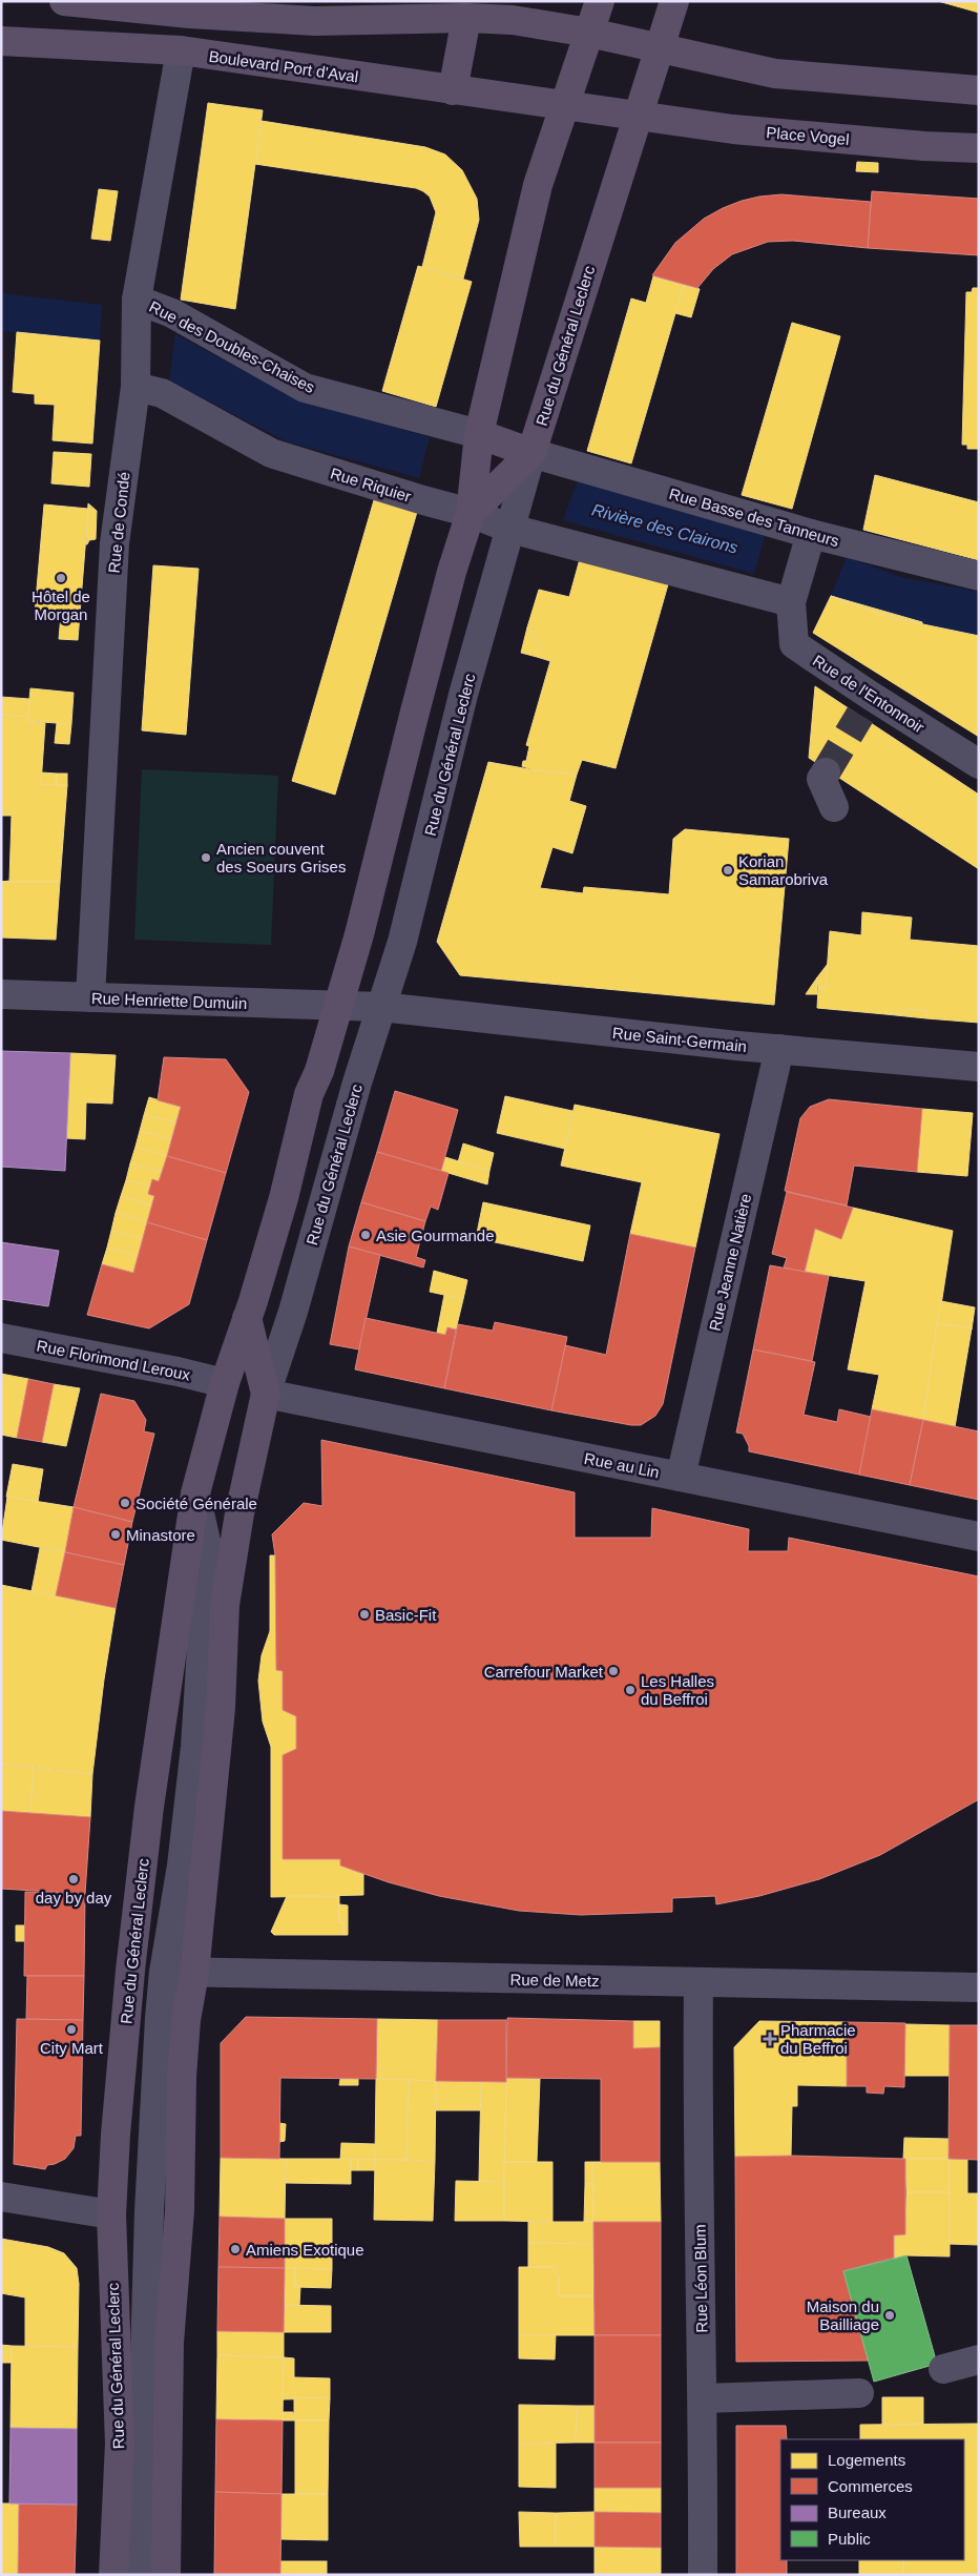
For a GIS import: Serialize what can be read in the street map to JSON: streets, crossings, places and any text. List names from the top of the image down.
{
  "streets": {
    "main road": ["Boulevard Port d'Aval", "Place Vogel", "Rue du Général Leclerc"],
    "street": [
      "Rue des Doubles-Chaises",
      "Rue Riquier",
      "Rue Basse des Tanneurs",
      "Rue de Condé",
      "Rue de l'Entonnoir",
      "Rue Henriette Dumuin",
      "Rue Saint-Germain",
      "Rue Jeanne Natière",
      "Rue Florimond Leroux",
      "Rue au Lin",
      "Rue de Metz",
      "Rue Léon Blum"
    ]
  },
  "crossings": [
    ["Boulevard Port d'Aval", "Place Vogel"],
    ["Boulevard Port d'Aval", "Rue du Général Leclerc"],
    ["Boulevard Port d'Aval", "Rue de Condé"],
    ["Place Vogel", "Rue du Général Leclerc"],
    ["Rue du Général Leclerc", "Rue des Doubles-Chaises"],
    ["Rue du Général Leclerc", "Rue Riquier"],
    ["Rue du Général Leclerc", "Rue Basse des Tanneurs"],
    ["Rue du Général Leclerc", "Rue Henriette Dumuin"],
    ["Rue du Général Leclerc", "Rue Saint-Germain"],
    ["Rue du Général Leclerc", "Rue Florimond Leroux"],
    ["Rue du Général Leclerc", "Rue au Lin"],
    ["Rue du Général Leclerc", "Rue de Metz"],
    ["Rue des Doubles-Chaises", "Rue de Condé"],
    ["Rue Riquier", "Rue de Condé"],
    ["Rue de Condé", "Rue Henriette Dumuin"],
    ["Rue Henriette Dumuin", "Rue Saint-Germain"],
    ["Rue Saint-Germain", "Rue Jeanne Natière"],
    ["Rue Jeanne Natière", "Rue au Lin"],
    ["Rue de Metz", "Rue Léon Blum"]
  ],
  "water": ["Rivière des Clairons"],
  "places": {
    "other": [
      "Hôtel de Morgan",
      "Ancien couvent des Soeurs Grises",
      "Korian Samarobriva",
      "Asie Gourmande",
      "Société Générale",
      "Minastore",
      "Basic-Fit",
      "Carrefour Market",
      "Les Halles du Beffroi",
      "day by day",
      "City Mart",
      "Amiens Exotique",
      "Maison du Bailliage"
    ],
    "health": ["Pharmacie du Beffroi"]
  },
  "legend": [
    "Logements",
    "Commerces",
    "Bureaux",
    "Public"
  ]
}
